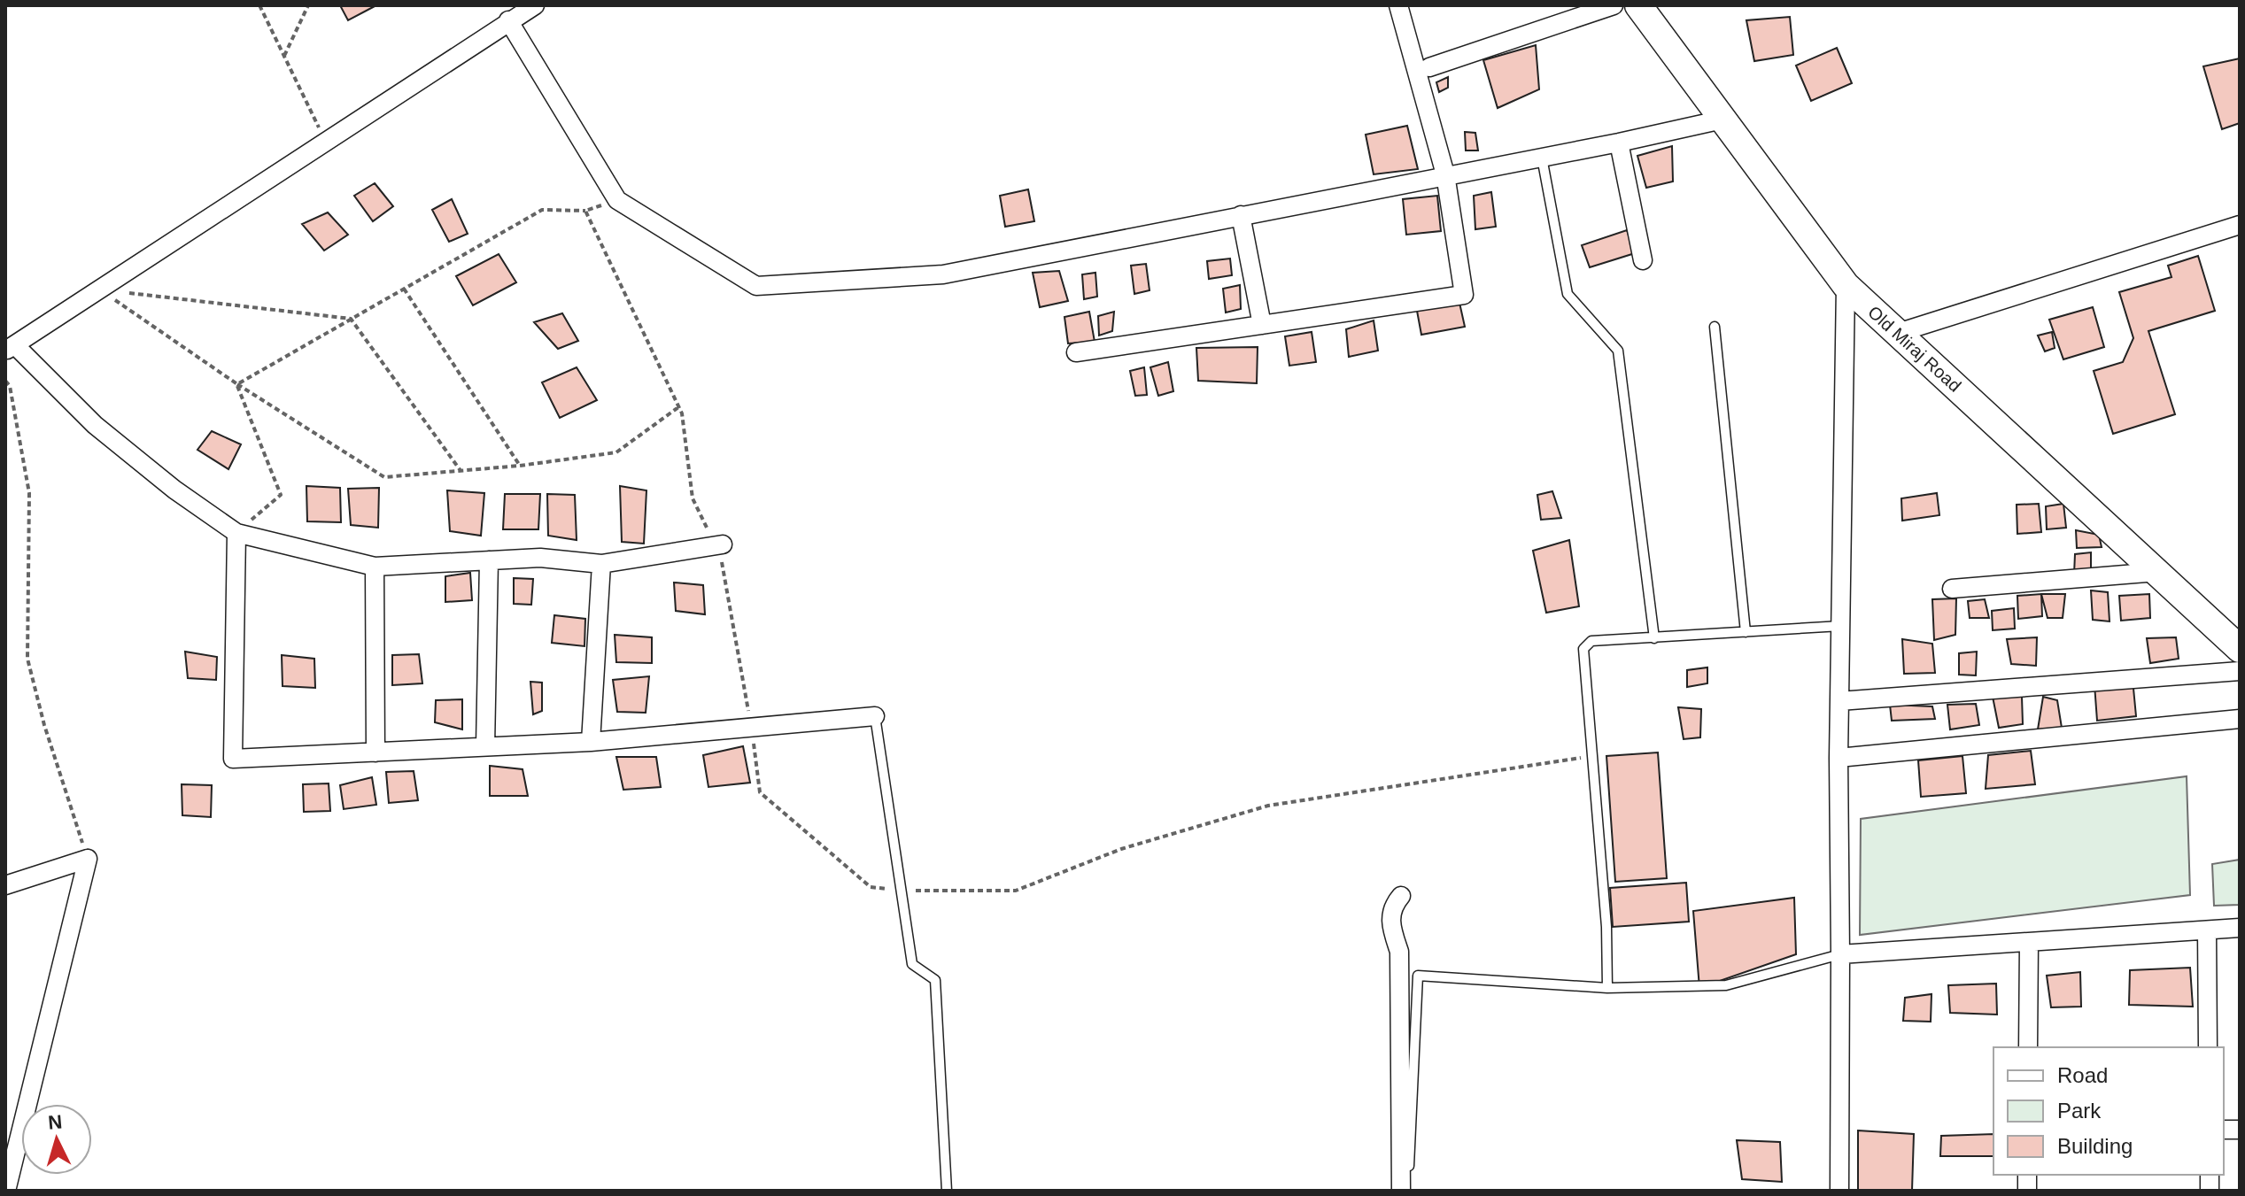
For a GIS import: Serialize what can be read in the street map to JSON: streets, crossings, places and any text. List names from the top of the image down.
{
  "streets": {
    "main road": ["Old Miraj Road"]
  },
  "legend": ["Road", "Park", "Building"],
  "north": "top"
}
